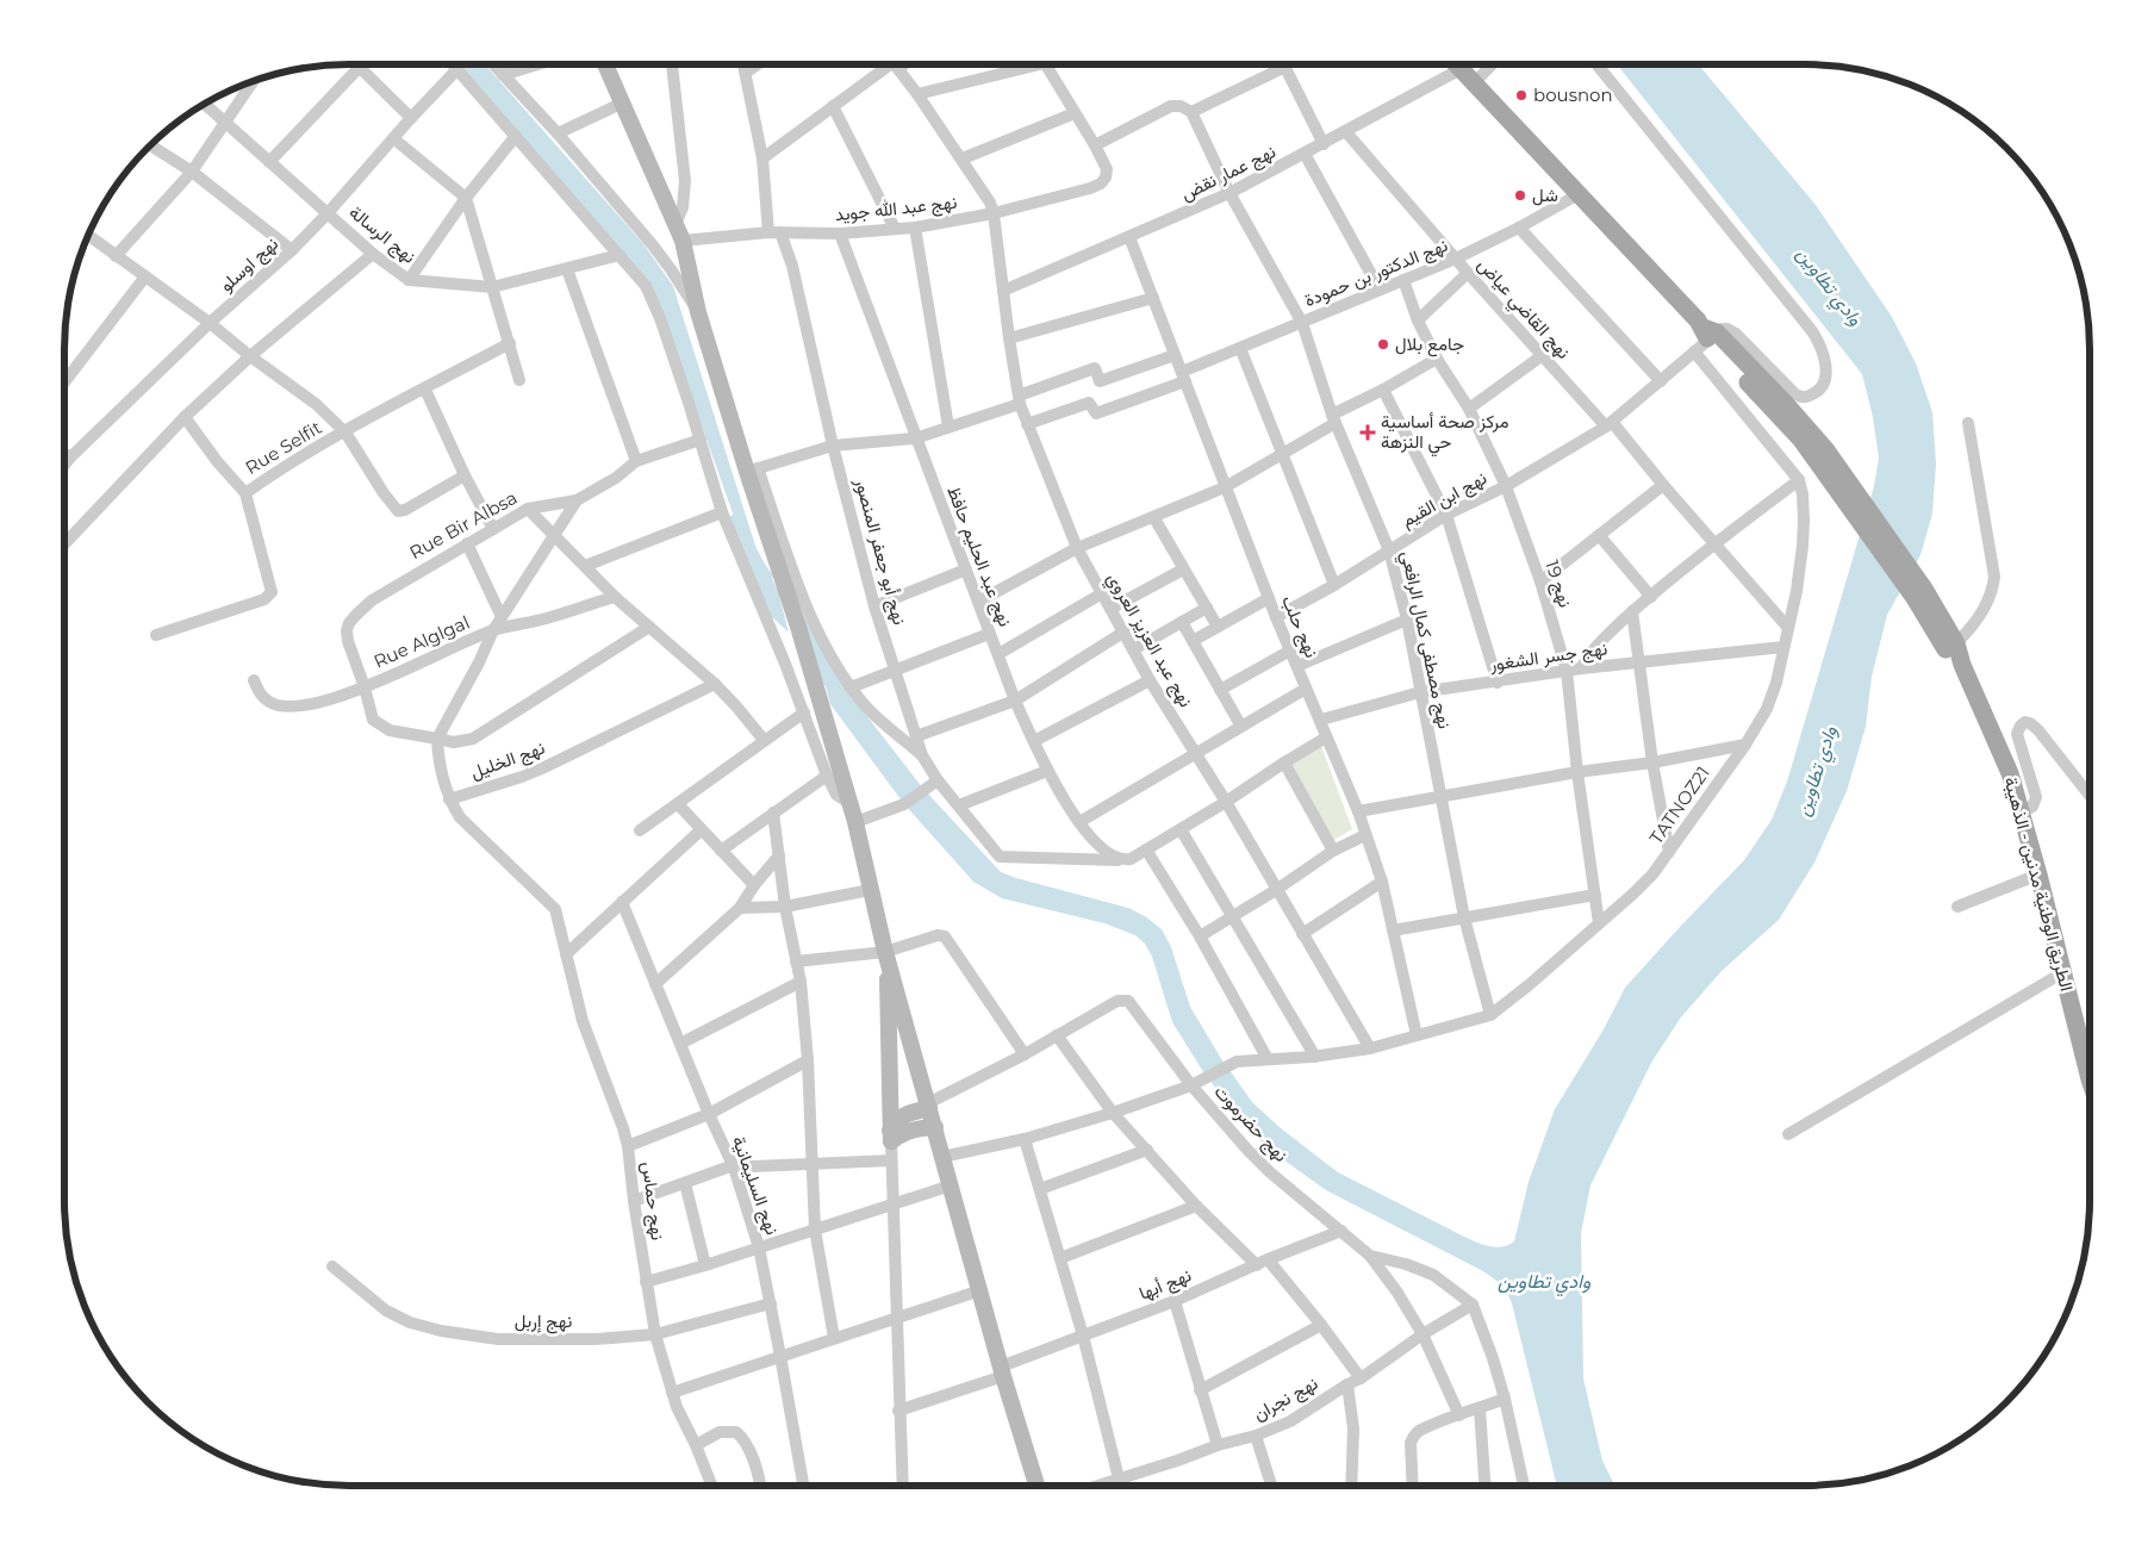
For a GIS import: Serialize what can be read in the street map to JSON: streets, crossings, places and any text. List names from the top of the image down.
{
  "streets": {
    "main road": ["الطريق الوطنية مدنين - الذهيبة"],
    "street": [
      "نهج عمار نقض",
      "نهج عبد الله جويد",
      "نهج الرسالة",
      "نهج اوسلو",
      "نهج الدكتور بن حمودة",
      "نهج القاضي عياض",
      "Rue Selfit",
      "نهج ابن القيم",
      "Rue Bir Albsa",
      "نهج أبو جعفر المنصور",
      "نهج عبد الحليم حافظ",
      "نهج 19",
      "نهج حلب",
      "نهج عبد العزيز العروي",
      "نهج مصطفى كمال الرافعي",
      "Rue Alglgal",
      "نهج جسر الشغور",
      "نهج الخليل",
      "TATNOZ21",
      "نهج حضرموت",
      "نهج السليمانية",
      "نهج حماس",
      "نهج أبها",
      "نهج إربل",
      "نهج نجران"
    ]
  },
  "crossings": [
    ["نهج عمار نقض", "نهج القاضي عياض"],
    ["نهج عمار نقض", "نهج حلب"],
    ["نهج عمار نقض", "نهج عبد العزيز العروي"],
    ["نهج عمار نقض", "نهج مصطفى كمال الرافعي"],
    ["نهج عمار نقض", "الطريق الوطنية مدنين - الذهيبة"],
    ["نهج عبد الله جويد", "نهج أبو جعفر المنصور"],
    ["نهج عبد الله جويد", "نهج عبد الحليم حافظ"],
    ["نهج عبد الله جويد", "نهج عبد العزيز العروي"],
    ["نهج الرسالة", "نهج اوسلو"],
    ["نهج الدكتور بن حمودة", "نهج القاضي عياض"],
    ["نهج الدكتور بن حمودة", "نهج 19"],
    ["نهج الدكتور بن حمودة", "نهج حلب"],
    ["نهج الدكتور بن حمودة", "نهج عبد العزيز العروي"],
    ["نهج الدكتور بن حمودة", "نهج مصطفى كمال الرافعي"],
    ["نهج الدكتور بن حمودة", "الطريق الوطنية مدنين - الذهيبة"],
    ["نهج القاضي عياض", "نهج ابن القيم"],
    ["نهج القاضي عياض", "TATNOZ21"],
    ["نهج ابن القيم", "نهج 19"],
    ["نهج ابن القيم", "نهج حلب"],
    ["نهج ابن القيم", "نهج مصطفى كمال الرافعي"],
    ["نهج ابن القيم", "الطريق الوطنية مدنين - الذهيبة"],
    ["Rue Bir Albsa", "Rue Alglgal"],
    ["نهج أبو جعفر المنصور", "نهج عبد الحليم حافظ"],
    ["نهج 19", "نهج جسر الشغور"],
    ["نهج 19", "TATNOZ21"],
    ["نهج حلب", "نهج جسر الشغور"],
    ["نهج حلب", "TATNOZ21"],
    ["نهج عبد العزيز العروي", "TATNOZ21"],
    ["نهج مصطفى كمال الرافعي", "نهج جسر الشغور"],
    ["نهج مصطفى كمال الرافعي", "TATNOZ21"],
    ["نهج جسر الشغور", "TATNOZ21"],
    ["نهج الخليل", "نهج حماس"],
    ["TATNOZ21", "نهج حضرموت"],
    ["نهج حضرموت", "نهج أبها"],
    ["نهج السليمانية", "نهج إربل"],
    ["نهج حماس", "نهج إربل"]
  ],
  "water": ["وادي تطاوين"],
  "places": {
    "other": ["bousnon", "شل", "جامع بلال"],
    "health": ["مركز صحة أساسية حي النزهة"]
  }
}
